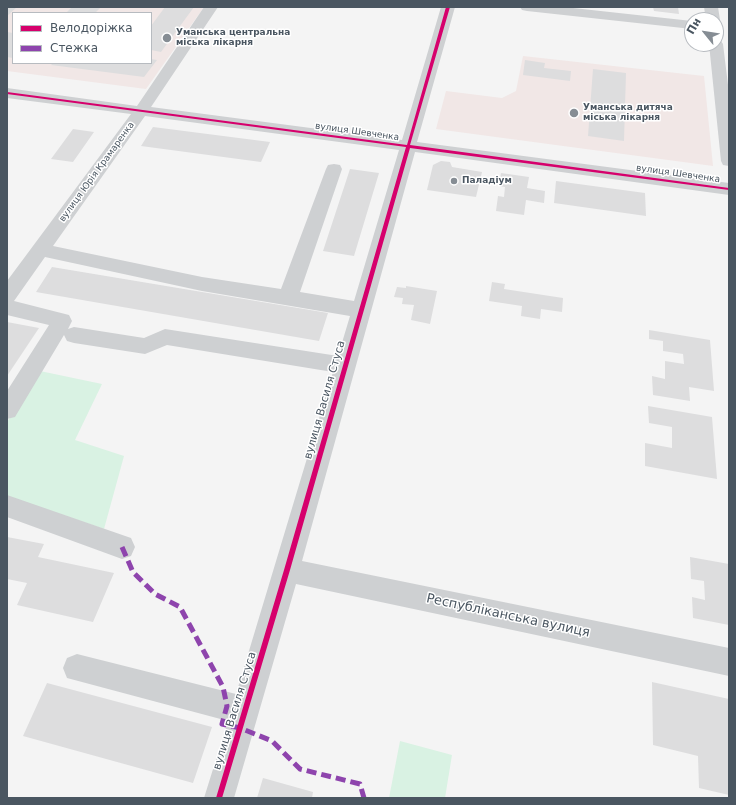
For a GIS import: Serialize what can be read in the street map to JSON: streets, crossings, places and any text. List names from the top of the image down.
{
  "streets": {
    "street": [
      "вулиця Шевченка",
      "вулиця Юрія Крамаренка",
      "вулиця Василя Стуса",
      "Республіканська вулиця"
    ]
  },
  "crossings": [
    ["вулиця Шевченка", "вулиця Юрія Крамаренка"],
    ["вулиця Шевченка", "вулиця Василя Стуса"],
    ["вулиця Василя Стуса", "Республіканська вулиця"]
  ],
  "places": ["Уманська центральна міська лікарня", "Уманська дитяча міська лікарня", "Паладіум"],
  "legend": ["Велодоріжка", "Стежка"],
  "north": "top left"
}
